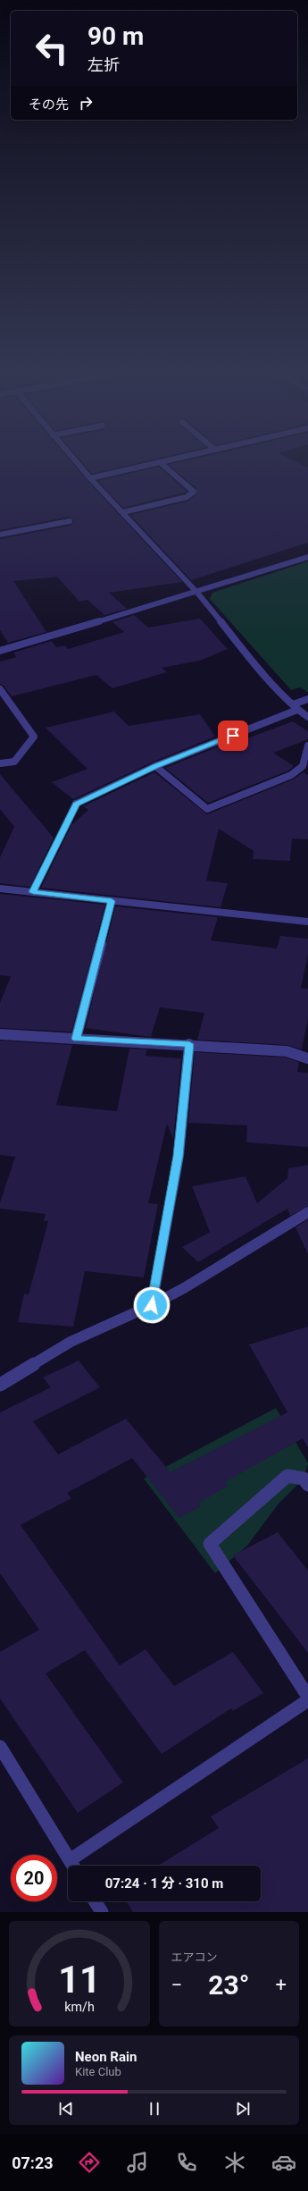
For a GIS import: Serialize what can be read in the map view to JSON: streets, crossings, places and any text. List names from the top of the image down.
{
  "page": {
    "turn": ["90 m", "左折"],
    "then": "その先",
    "limit": "20",
    "trip": "07:24 · 1 分 · 310 m",
    "tile": "エアコン",
    "heat": ["−", "23°", "+"],
    "song": ["Neon Rain", "Kite Club"],
    "tabs": "07:23",
    "gauge": ["11", "km/h"]
  }
}
